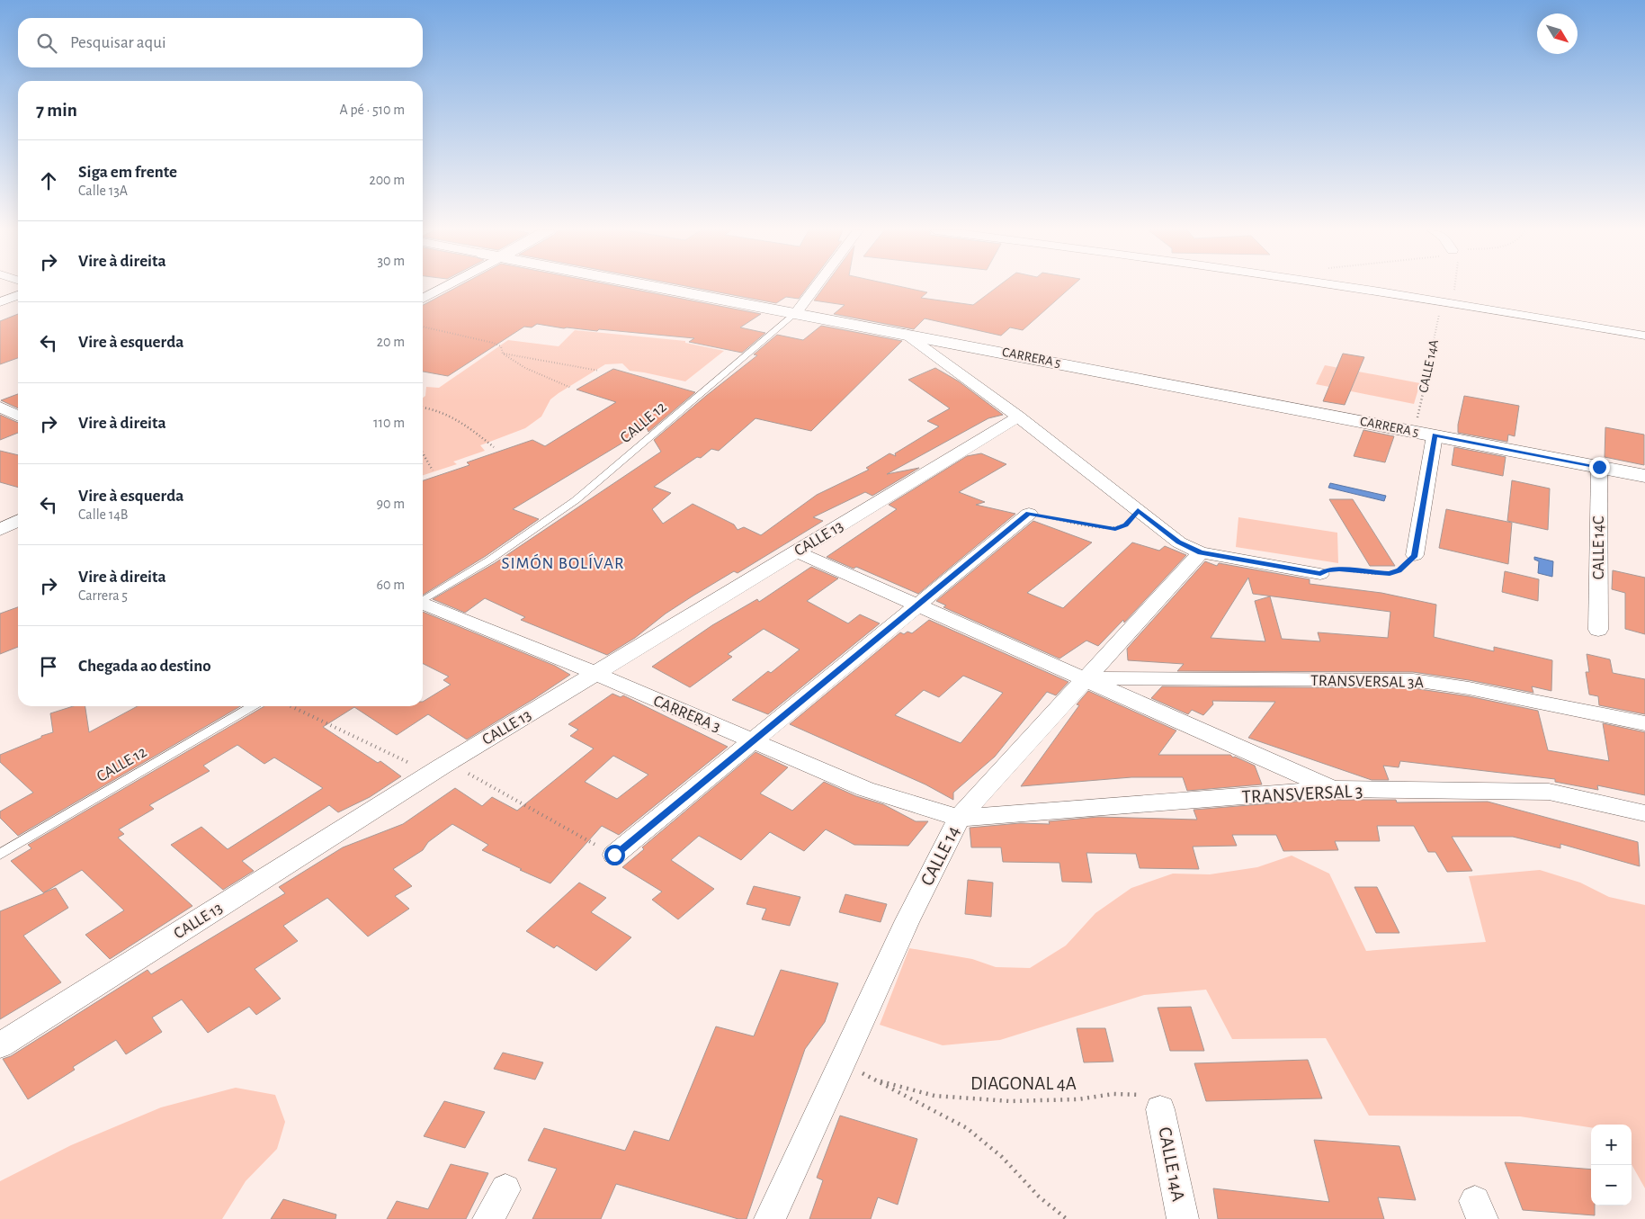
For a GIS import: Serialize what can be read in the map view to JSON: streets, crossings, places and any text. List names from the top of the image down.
{
  "streets": {
    "street": [
      "CARRERA 5",
      "CALLE 14A",
      "CALLE 12",
      "CALLE 13",
      "CALLE 14C",
      "TRANSVERSAL 3A",
      "CARRERA 3",
      "TRANSVERSAL 3",
      "CALLE 14"
    ],
    "path": ["DIAGONAL 4A"]
  },
  "crossings": [
    ["CARRERA 5", "CALLE 14A"],
    ["CARRERA 5", "CALLE 12"],
    ["CARRERA 5", "CALLE 14C"],
    ["CALLE 14A", "DIAGONAL 4A"],
    ["CALLE 13", "CARRERA 3"],
    ["TRANSVERSAL 3A", "CALLE 14"],
    ["CARRERA 3", "TRANSVERSAL 3"],
    ["CARRERA 3", "CALLE 14"],
    ["TRANSVERSAL 3", "CALLE 14"]
  ],
  "districts": ["SIMÓN BOLÍVAR"],
  "north": "bottom right",
  "page": {
    "search": "Pesquisar aqui",
    "heading": ["7 min", "A pé · 510 m"],
    "list": [
      ["Siga em frente", "Calle 13A", "200 m"],
      ["Vire à direita", "30 m"],
      ["Vire à esquerda", "20 m"],
      ["Vire à direita", "110 m"],
      ["Vire à esquerda", "Calle 14B", "90 m"],
      ["Vire à direita", "Carrera 5", "60 m"],
      "Chegada ao destino"
    ],
    "map_buttons": ["+", "−"]
  }
}
